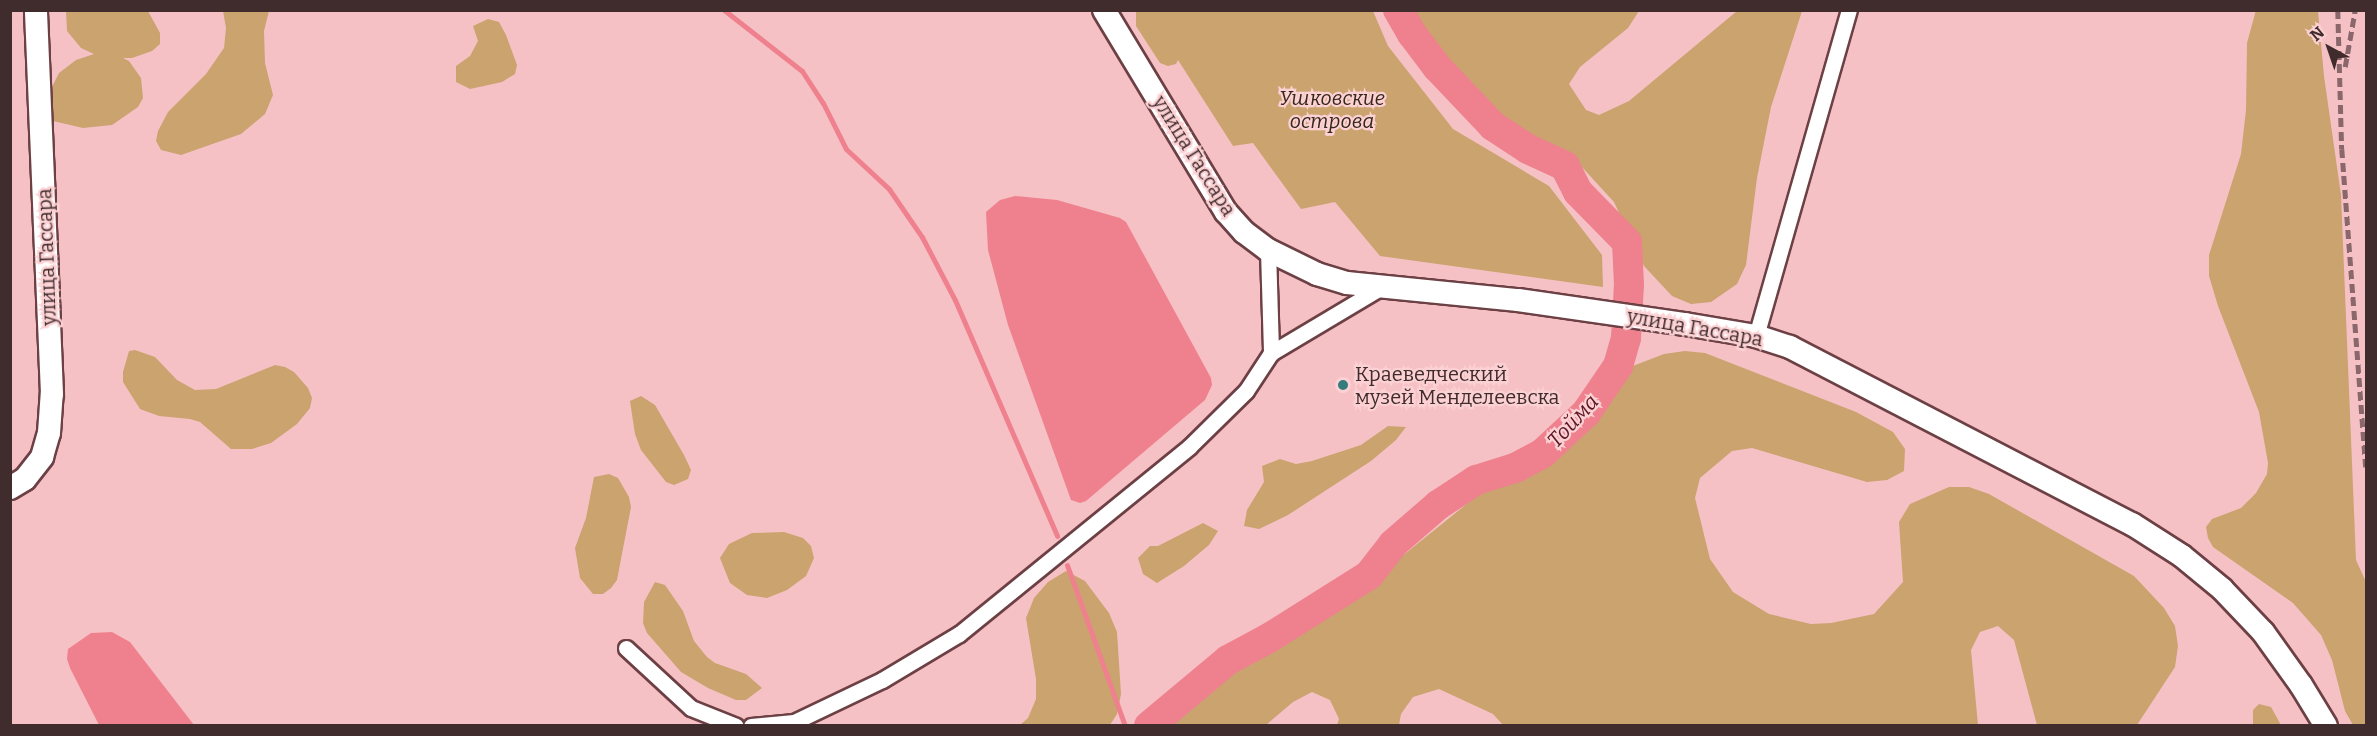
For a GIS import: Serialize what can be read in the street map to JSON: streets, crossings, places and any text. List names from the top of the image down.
{
  "streets": {
    "main road": ["улица Гассара"]
  },
  "water": ["Тойма"],
  "parks": ["Ушковские острова"],
  "places": ["Краеведческий музей Менделеевска"],
  "north": "top left"
}
